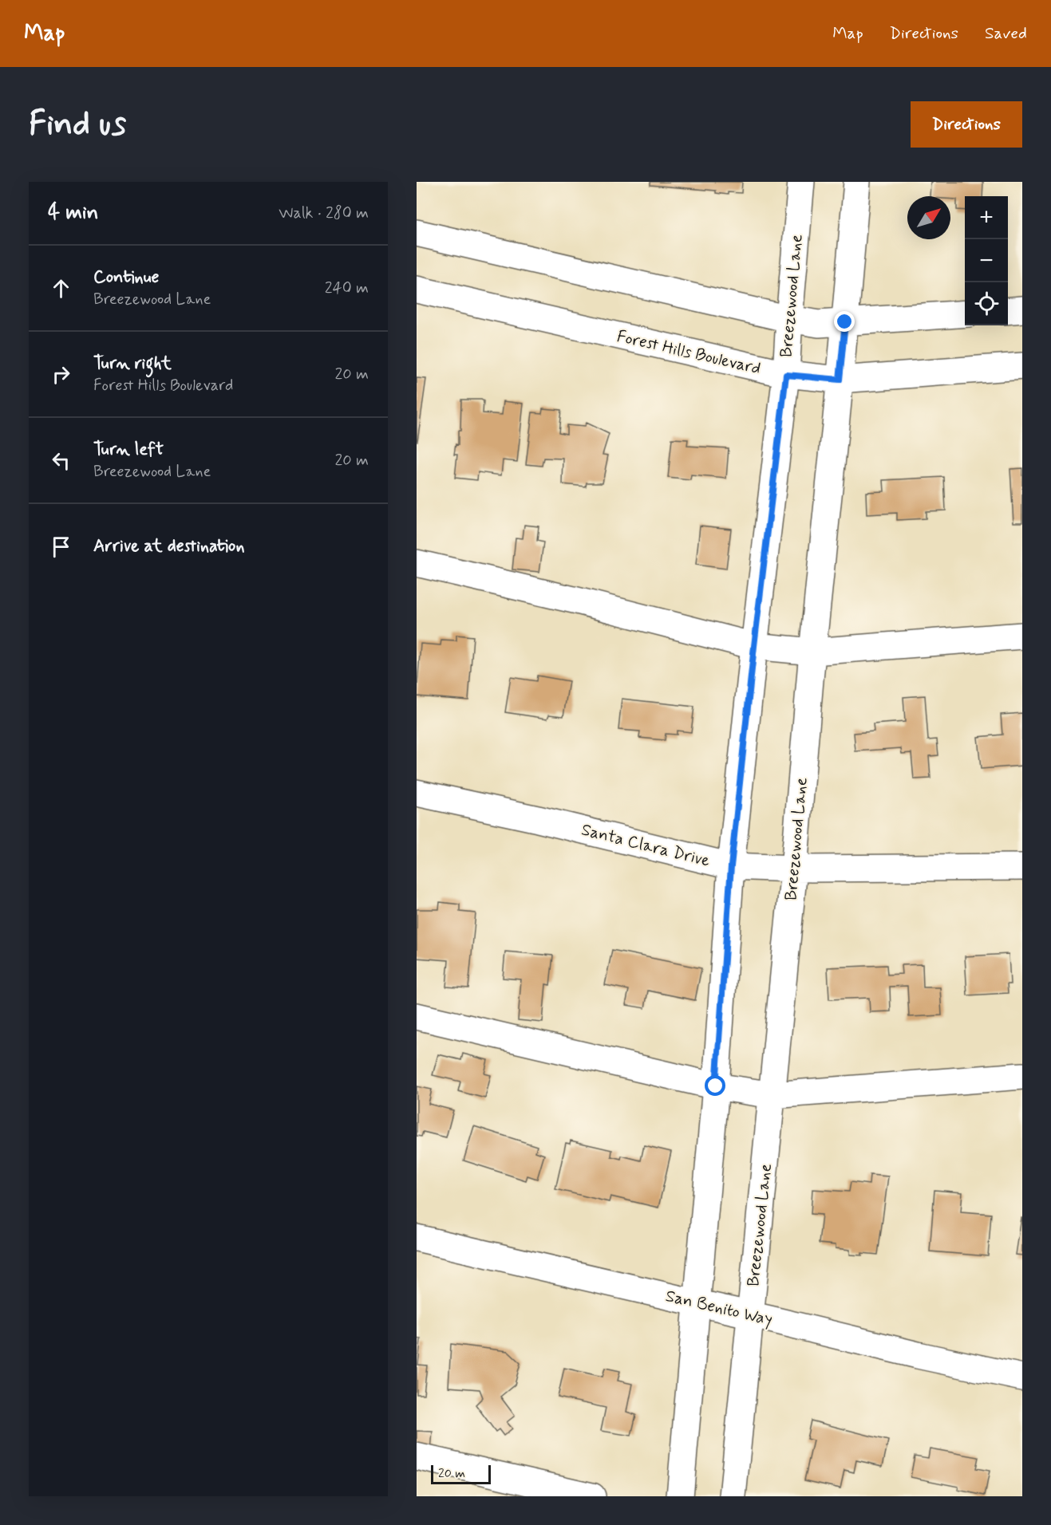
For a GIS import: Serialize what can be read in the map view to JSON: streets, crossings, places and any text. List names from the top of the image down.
{
  "streets": {
    "street": [
      "Breezewood Lane",
      "Forest Hills Boulevard",
      "Santa Clara Drive",
      "San Benito Way"
    ]
  },
  "crossings": [
    ["Breezewood Lane", "Forest Hills Boulevard"],
    ["Breezewood Lane", "Santa Clara Drive"],
    ["Breezewood Lane", "San Benito Way"]
  ],
  "scale_bar": "20 m",
  "north": "top right",
  "page": {
    "header": "Map",
    "nav": ["Map", "Directions", "Saved"],
    "buttons": "Directions",
    "title": "Find us",
    "heading": ["4 min", "Walk · 280 m"],
    "map_buttons": ["+", "−"],
    "list": [
      ["Continue", "Breezewood Lane", "240 m"],
      ["Turn right", "Forest Hills Boulevard", "20 m"],
      ["Turn left", "Breezewood Lane", "20 m"],
      "Arrive at destination"
    ],
    "scale": "20 m"
  }
}
